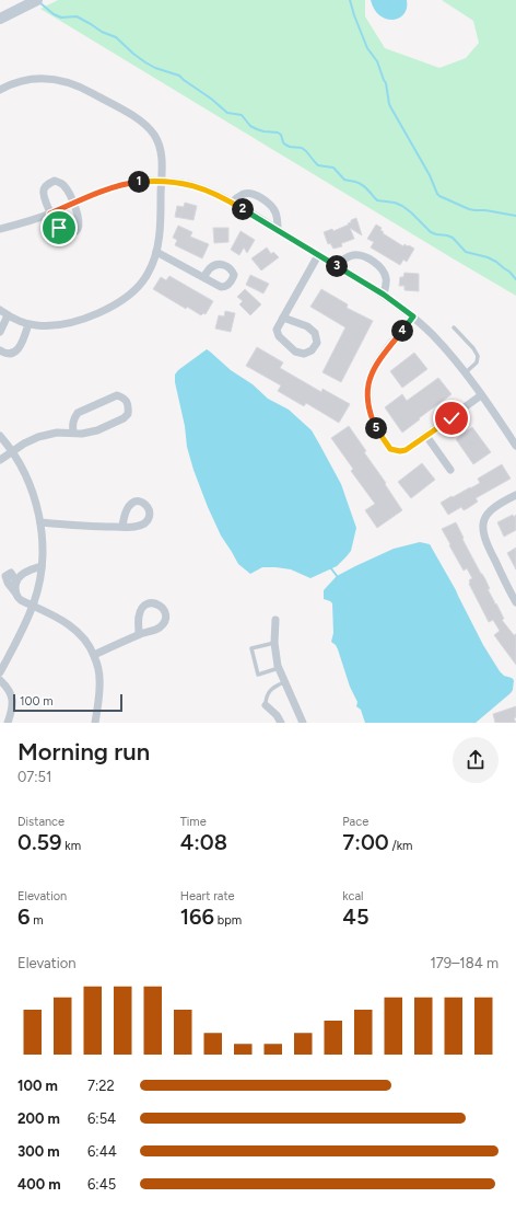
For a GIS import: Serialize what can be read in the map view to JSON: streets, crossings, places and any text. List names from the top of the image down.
{
  "scale_bar": "100 m",
  "page": {
    "pins": [
      "1",
      "2",
      "3",
      "4",
      "5"
    ],
    "scale": "100 m",
    "heading": ["Morning run", "07:51"],
    "stats": [
      ["Distance", "0.59 km"],
      ["Time", "4:08"],
      ["Pace", "7:00 /km"],
      ["Elevation", "6 m"],
      ["Heart rate", "166 bpm"],
      ["kcal", "45"]
    ],
    "chart": ["Elevation", "179–184 m"],
    "list": [
      {
        "name": "100 m",
        "note": "7:22"
      },
      {
        "name": "200 m",
        "note": "6:54"
      },
      {
        "name": "300 m",
        "note": "6:44"
      },
      {
        "name": "400 m",
        "note": "6:45"
      }
    ]
  }
}
